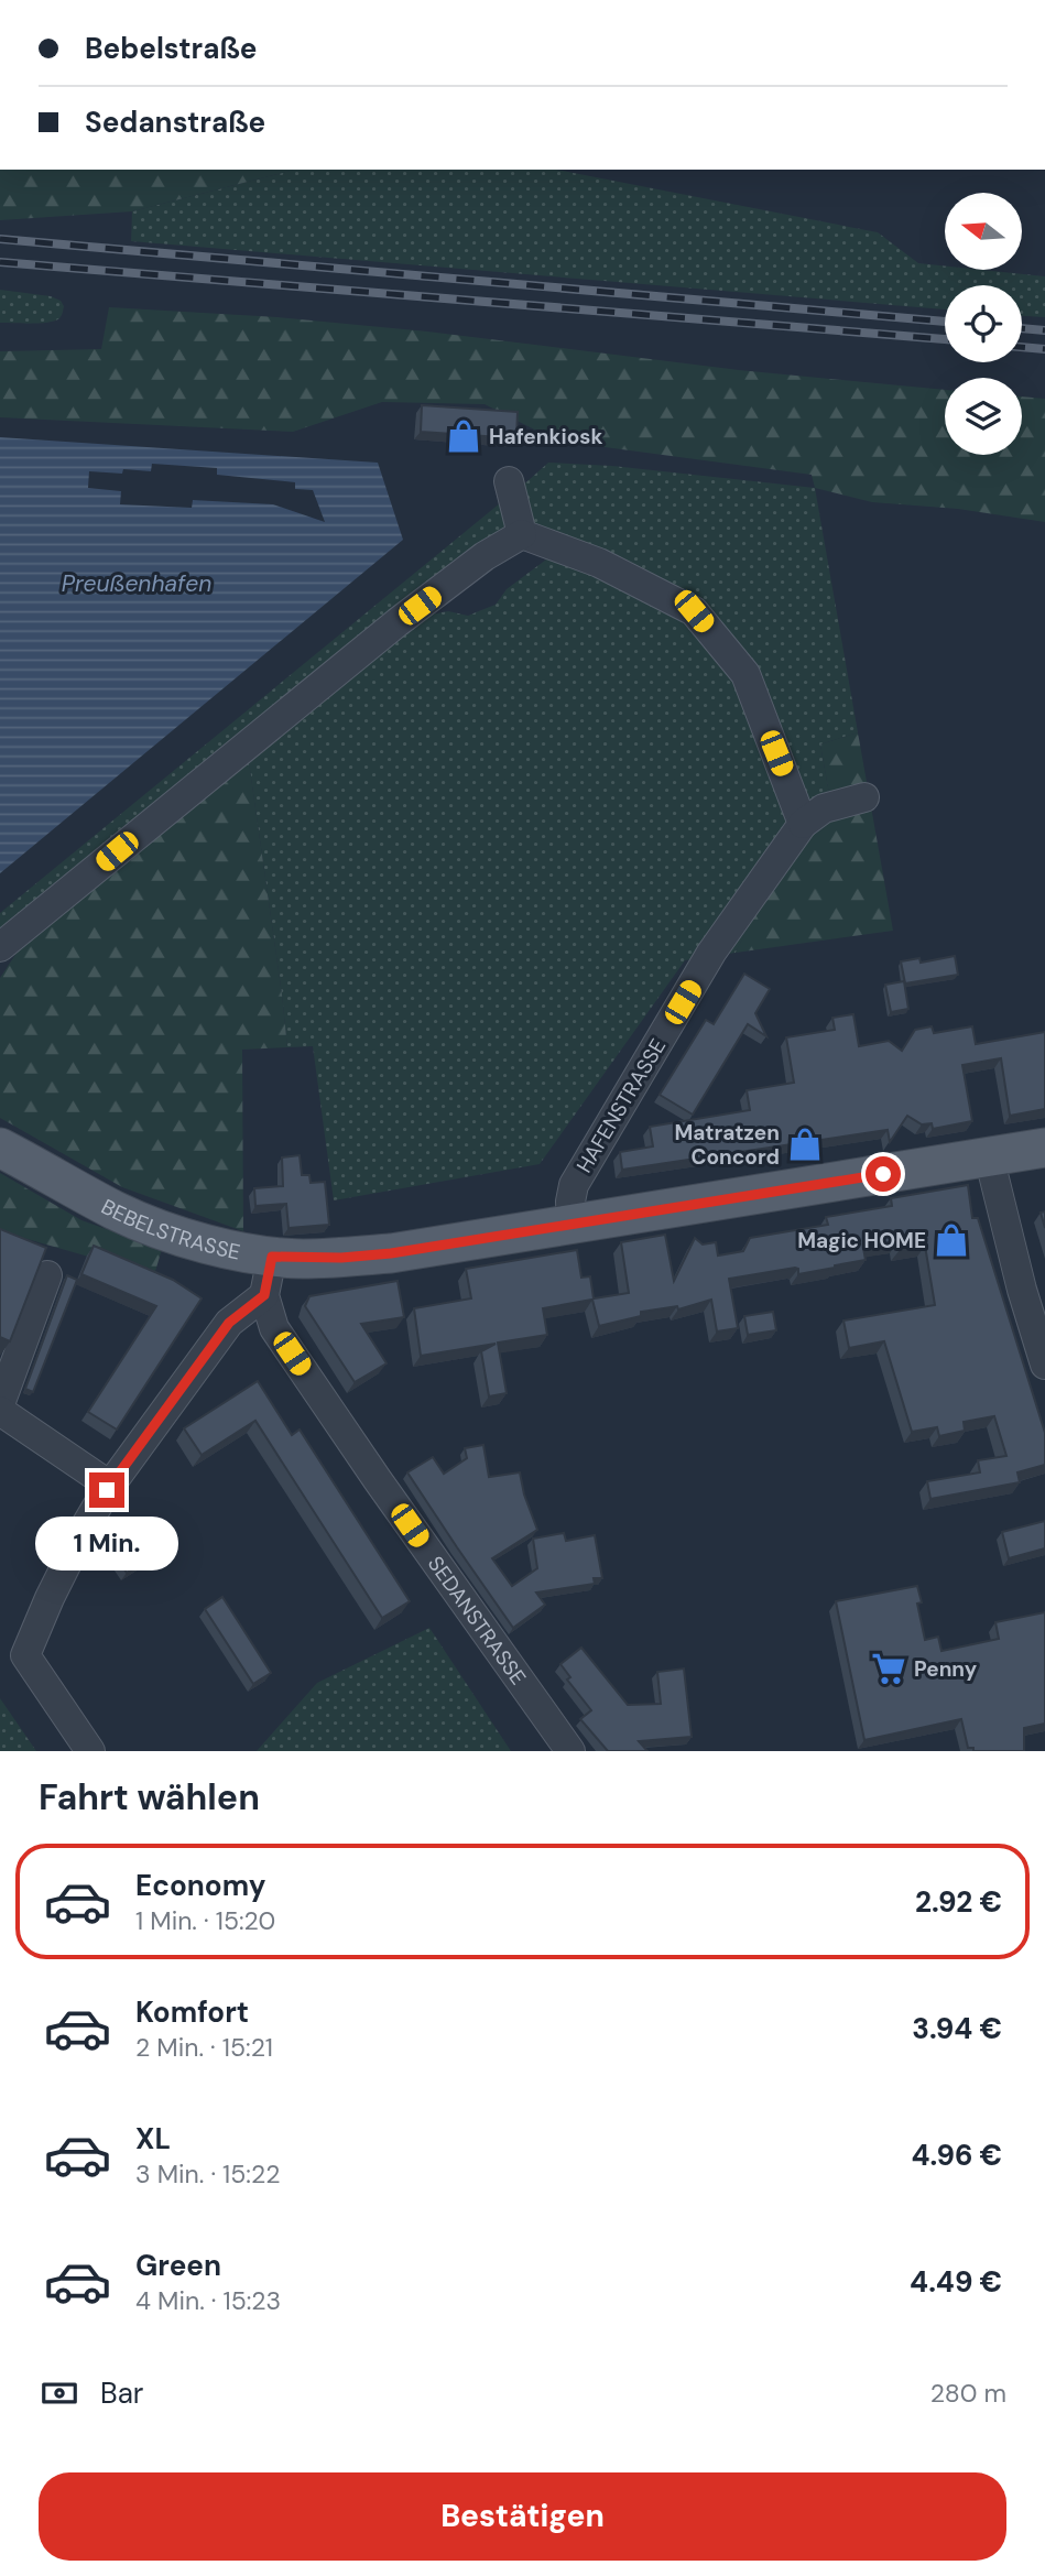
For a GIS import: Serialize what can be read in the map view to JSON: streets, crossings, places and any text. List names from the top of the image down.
{
  "streets": {
    "main road": ["BEBELSTRASSE"],
    "street": ["HAFENSTRASSE", "SEDANSTRASSE"]
  },
  "crossings": [
    ["HAFENSTRASSE", "BEBELSTRASSE"],
    ["BEBELSTRASSE", "SEDANSTRASSE"]
  ],
  "water": ["Preußenhafen"],
  "places": {
    "shop": ["Hafenkiosk", "Matratzen Concord", "Magic HOME"],
    "supermarket": ["Penny"]
  },
  "north": "left",
  "page": {
    "banner": ["Bebelstraße", "Sedanstraße"],
    "bubble": "1 Min.",
    "heading": "Fahrt wählen",
    "list": [
      {
        "name": "Economy",
        "note": "1 Min. · 15:20",
        "value": "2.92 €"
      },
      {
        "name": "Komfort",
        "note": "2 Min. · 15:21",
        "value": "3.94 €"
      },
      {
        "name": "XL",
        "note": "3 Min. · 15:22",
        "value": "4.96 €"
      },
      {
        "name": "Green",
        "note": "4 Min. · 15:23",
        "value": "4.49 €"
      }
    ],
    "pay": ["Bar", "280 m"],
    "buttons": "Bestätigen"
  }
}
